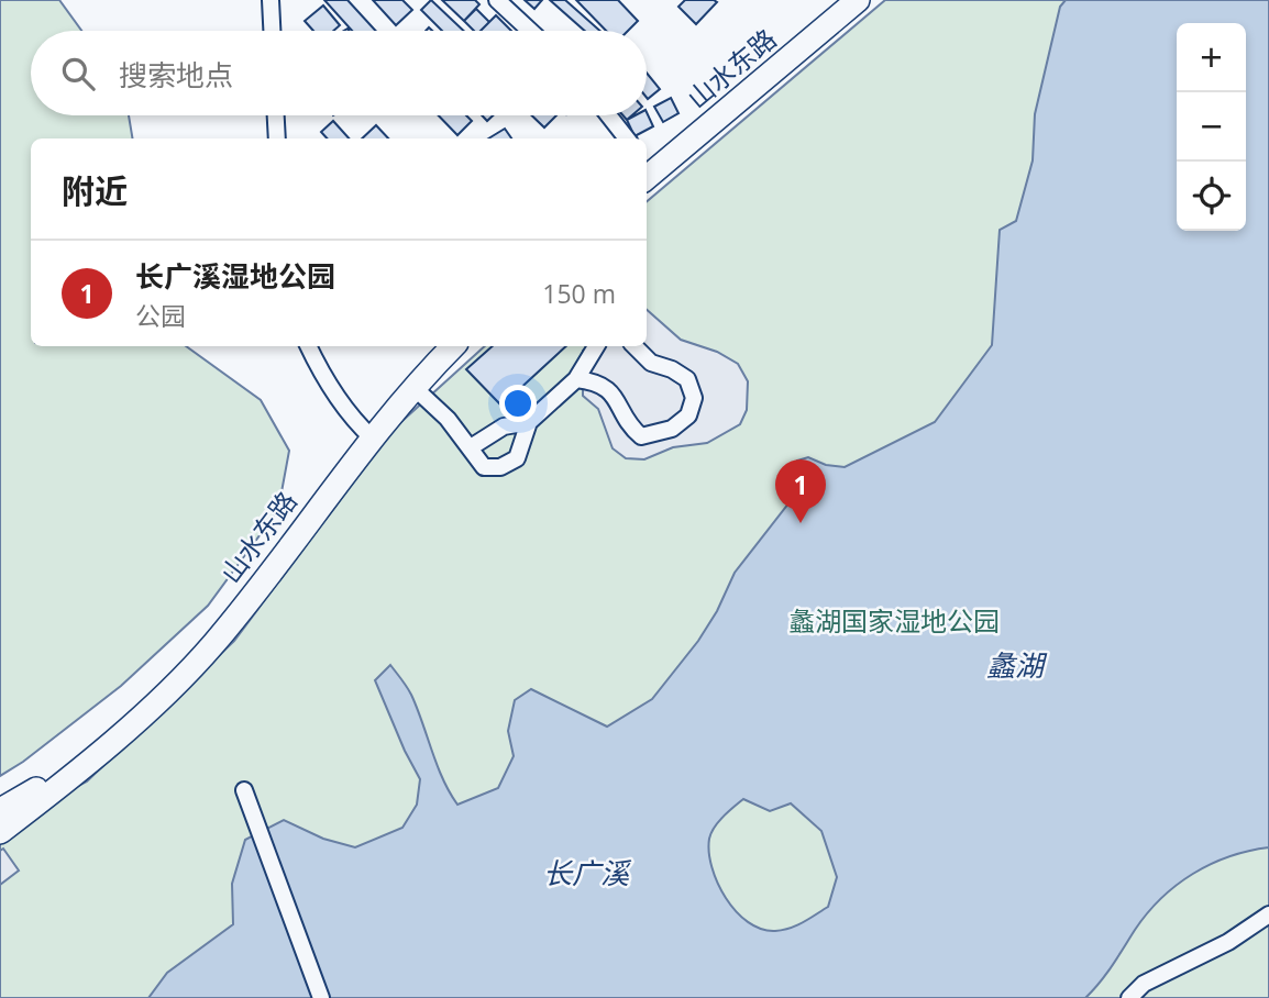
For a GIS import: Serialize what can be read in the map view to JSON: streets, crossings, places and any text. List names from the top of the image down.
{
  "streets": {
    "highway": ["山水东路"]
  },
  "water": ["蠡湖", "长广溪"],
  "parks": ["蠡湖国家湿地公园"],
  "page": {
    "map_buttons": ["+", "−"],
    "search": "搜索地点",
    "heading": "附近",
    "list": [
      {
        "mark": "1",
        "name": "长广溪湿地公园",
        "note": "公园",
        "value": "150 m"
      }
    ],
    "pins": "1"
  }
}
